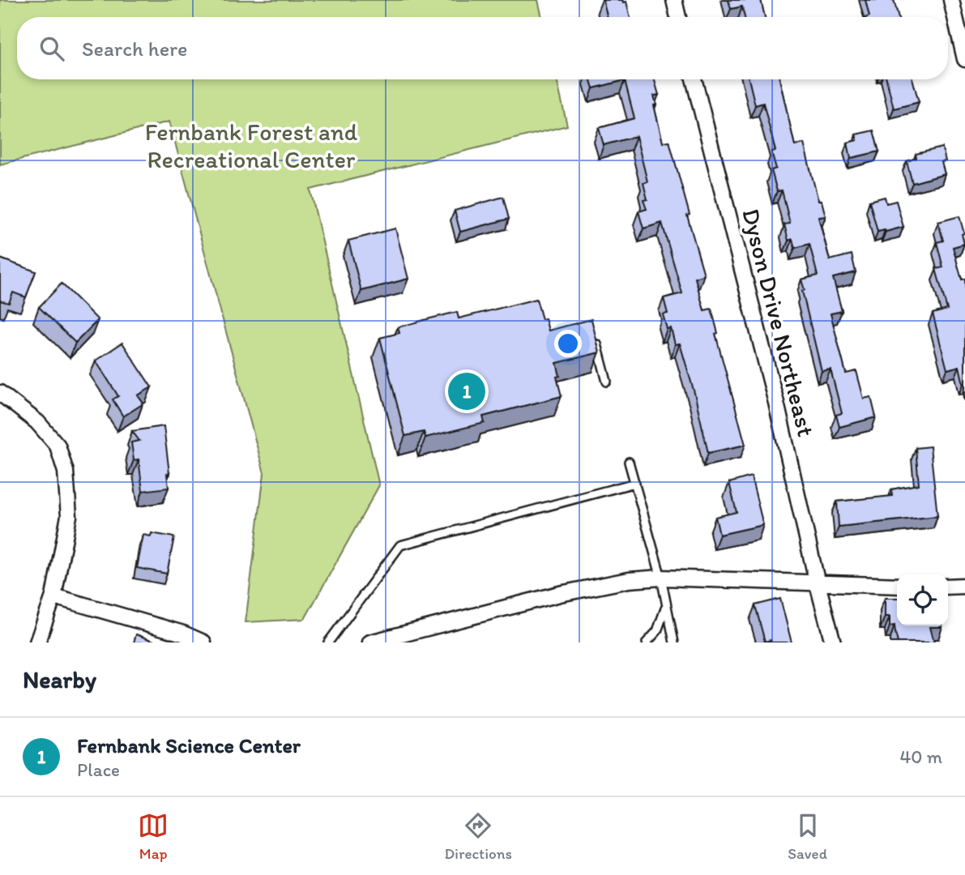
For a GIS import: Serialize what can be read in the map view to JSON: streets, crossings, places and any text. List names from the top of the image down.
{
  "streets": {
    "street": ["Dyson Drive Northeast"]
  },
  "parks": ["Fernbank Forest and Recreational Center"],
  "page": {
    "search": "Search here",
    "pins": "1",
    "heading": "Nearby",
    "list": [
      {
        "mark": "1",
        "name": "Fernbank Science Center",
        "note": "Place",
        "value": "40 m"
      }
    ],
    "nav": ["Map", "Directions", "Saved"]
  }
}
